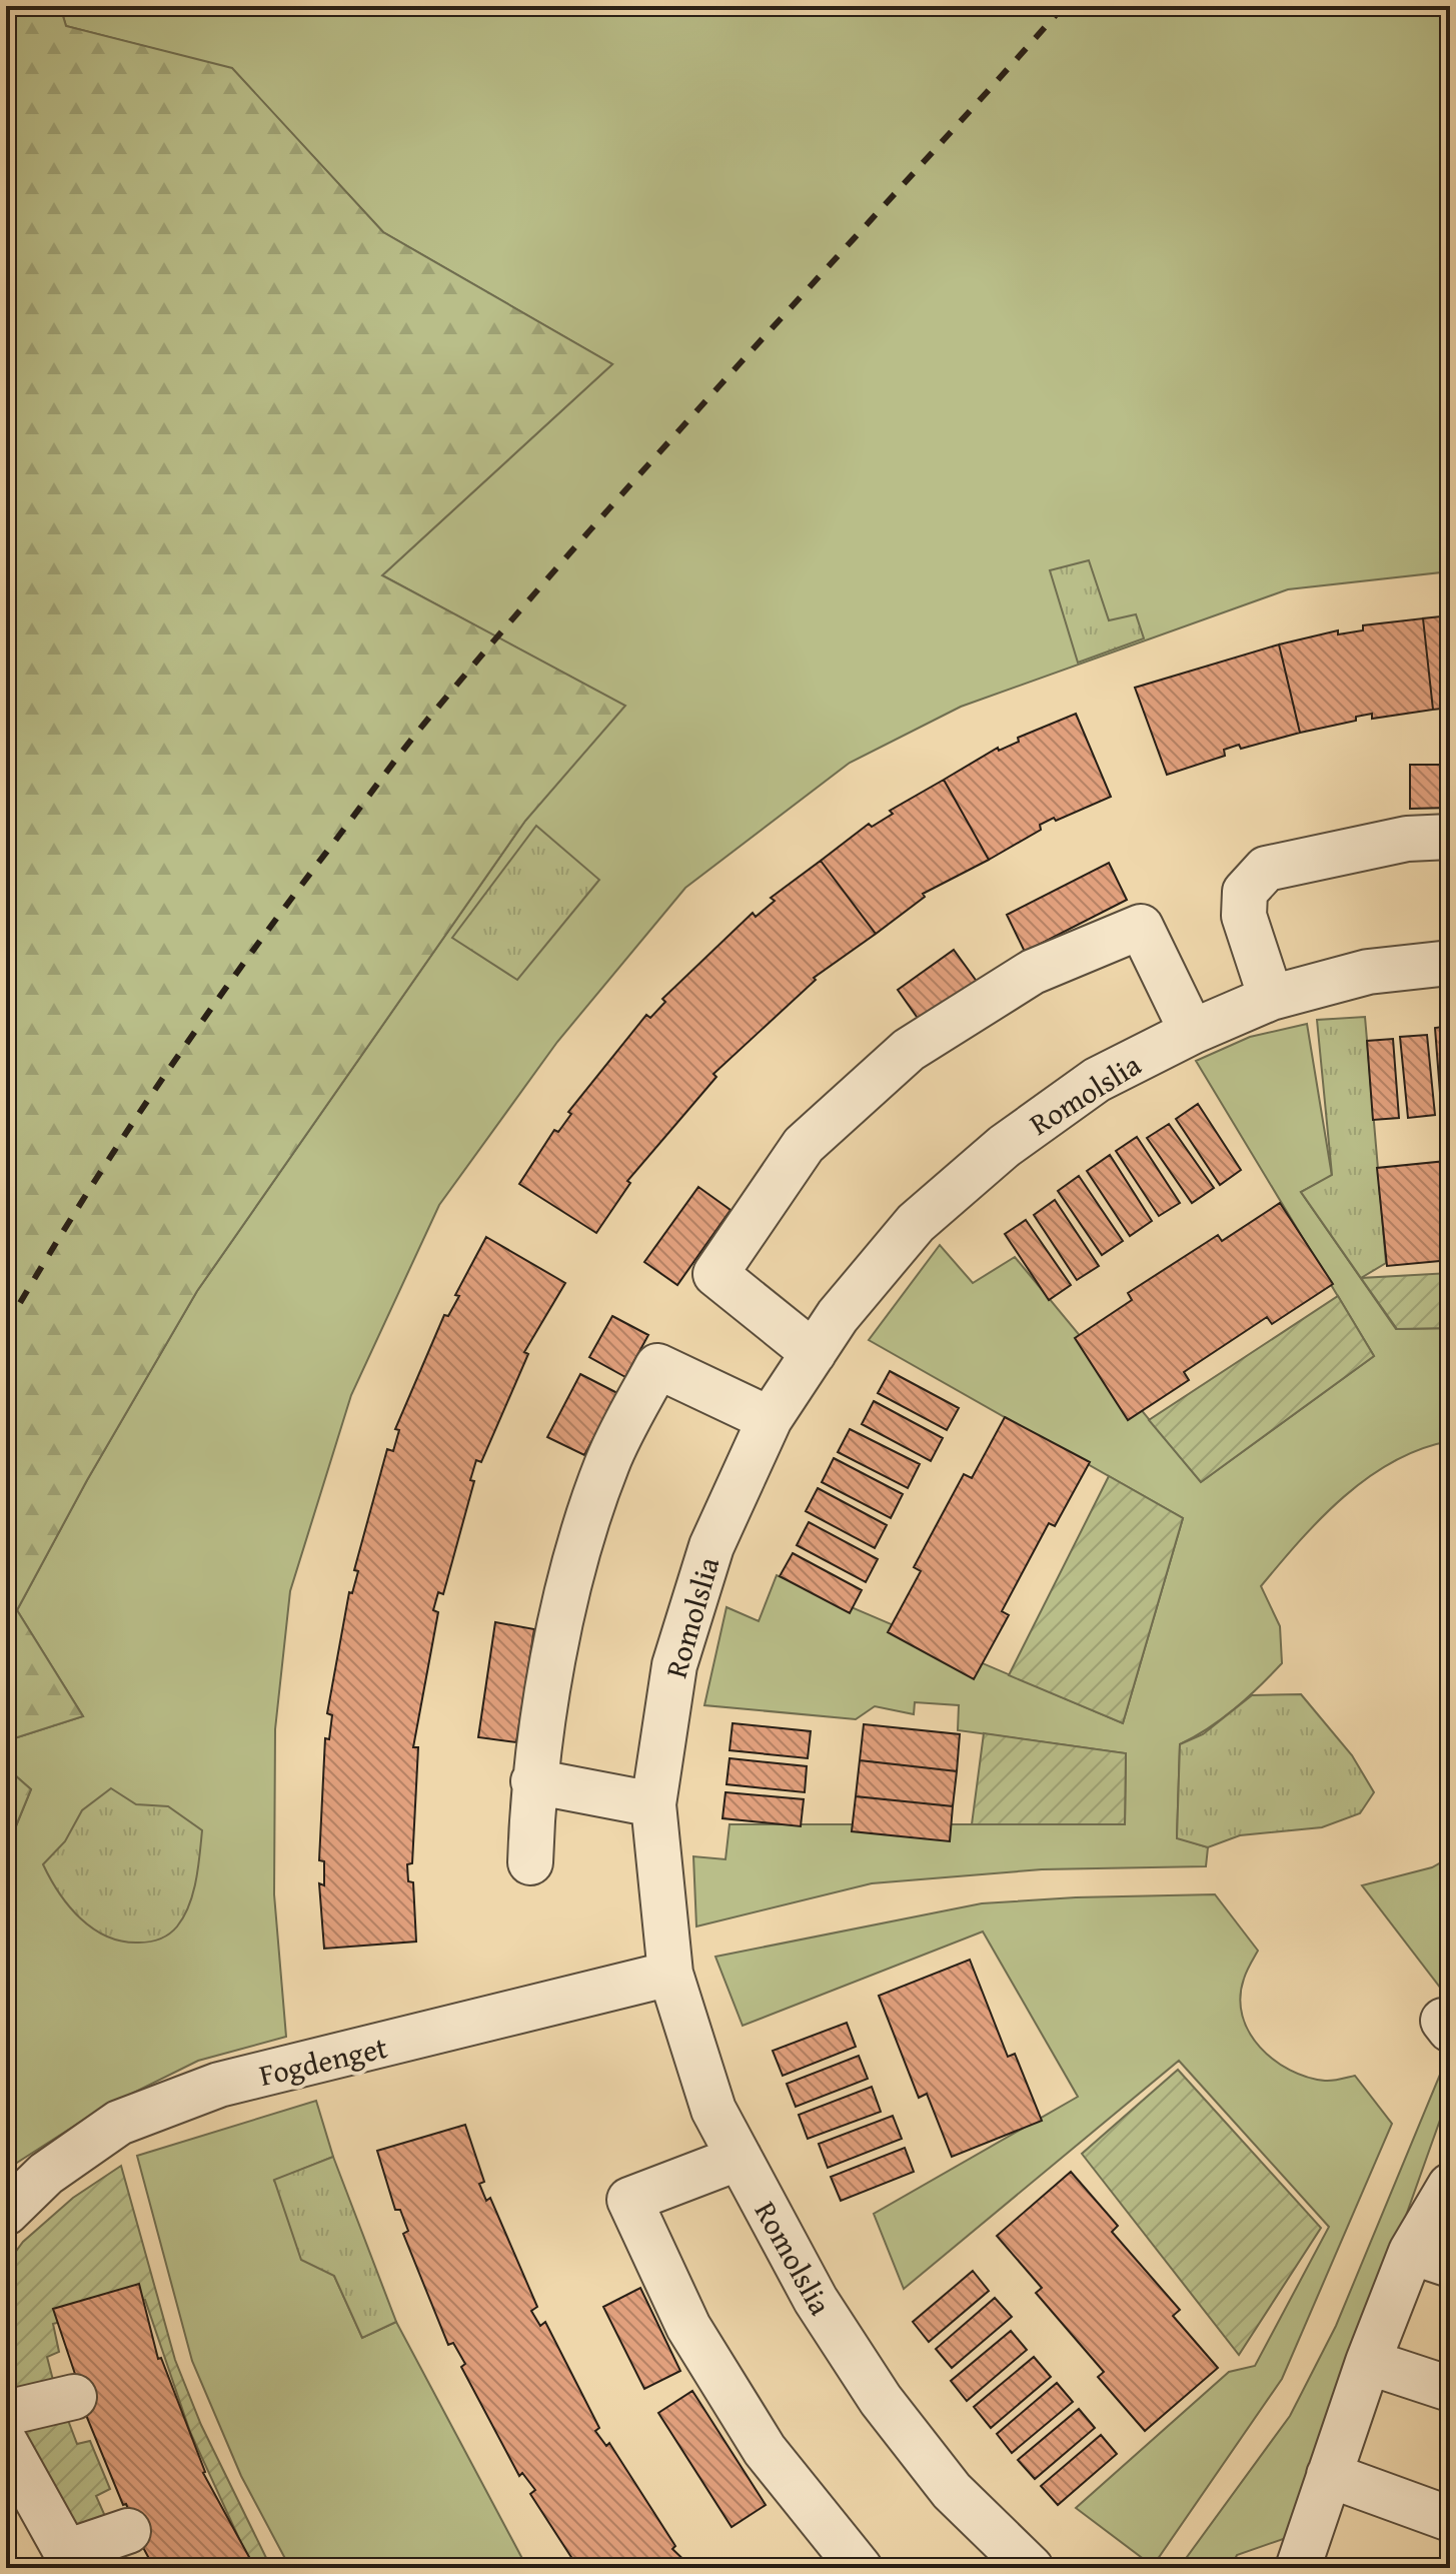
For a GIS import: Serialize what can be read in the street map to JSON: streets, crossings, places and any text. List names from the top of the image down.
{
  "streets": {
    "street": ["Romolslia", "Fogdenget"]
  },
  "crossings": [
    ["Romolslia", "Fogdenget"]
  ]
}
